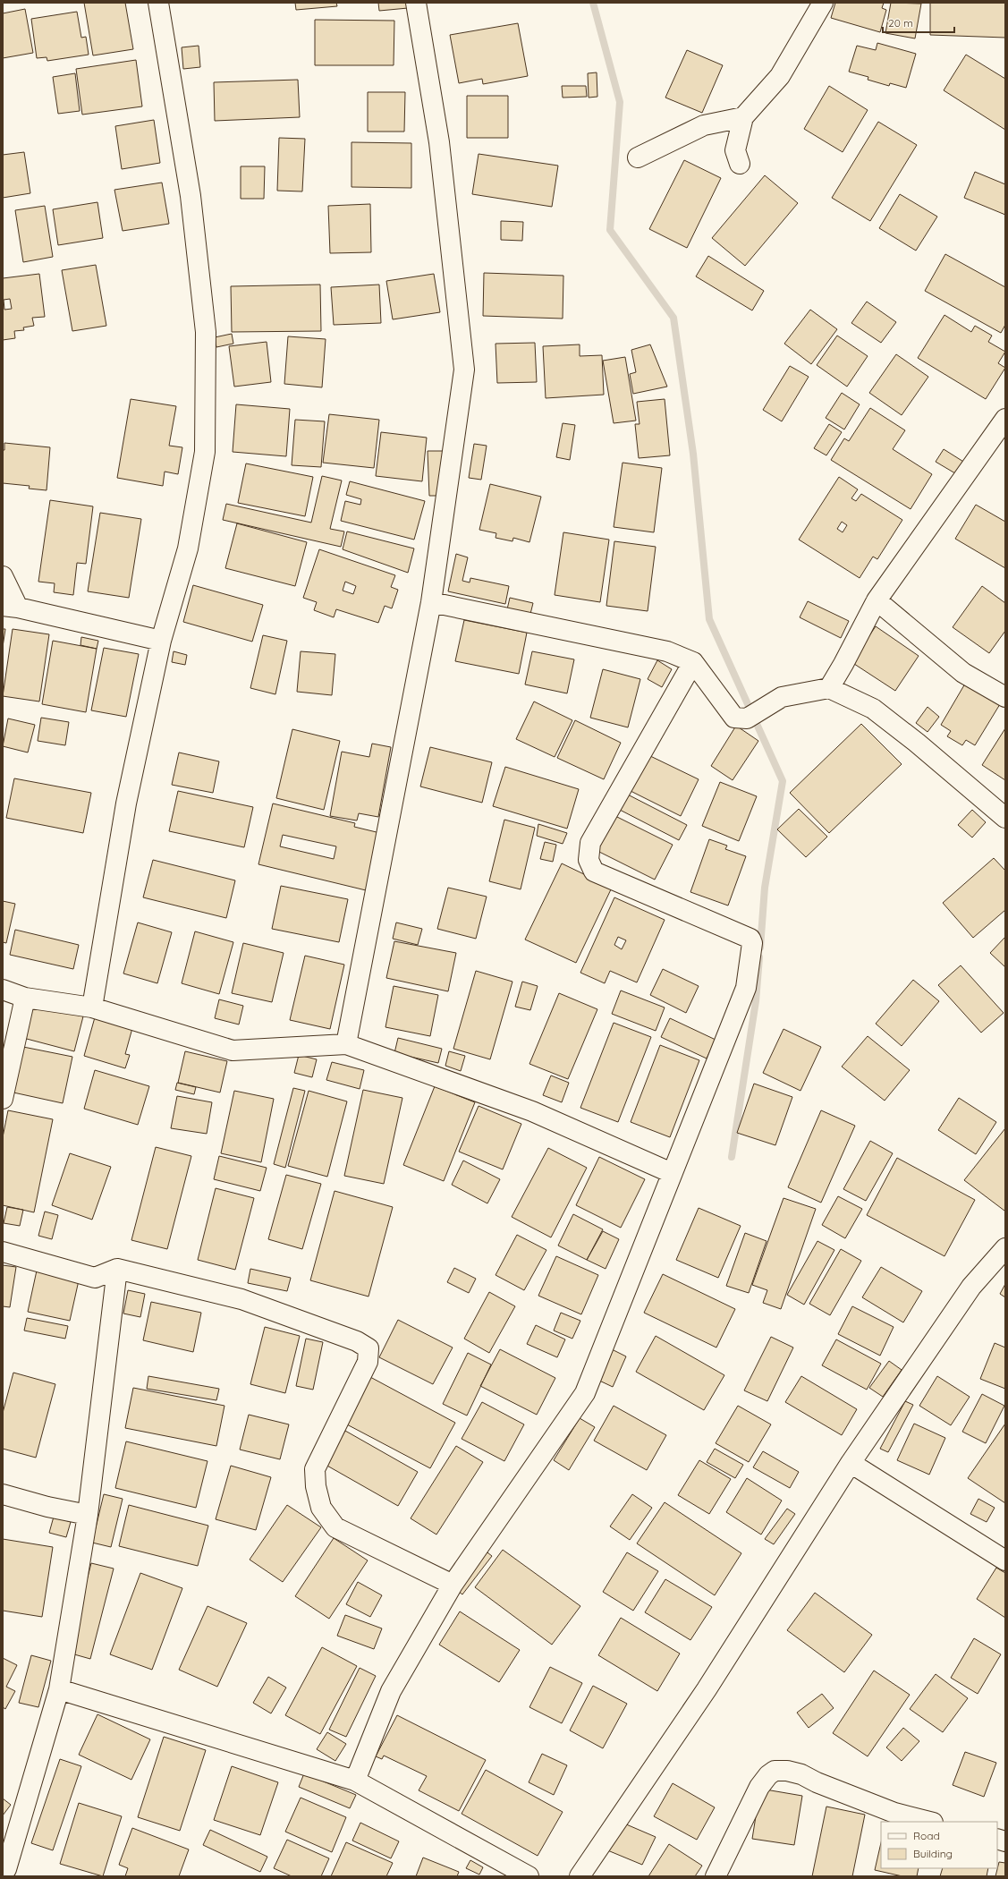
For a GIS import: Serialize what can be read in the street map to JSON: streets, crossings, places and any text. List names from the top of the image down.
{
  "legend": ["Road", "Building"],
  "scale_bar": "20 m"
}
